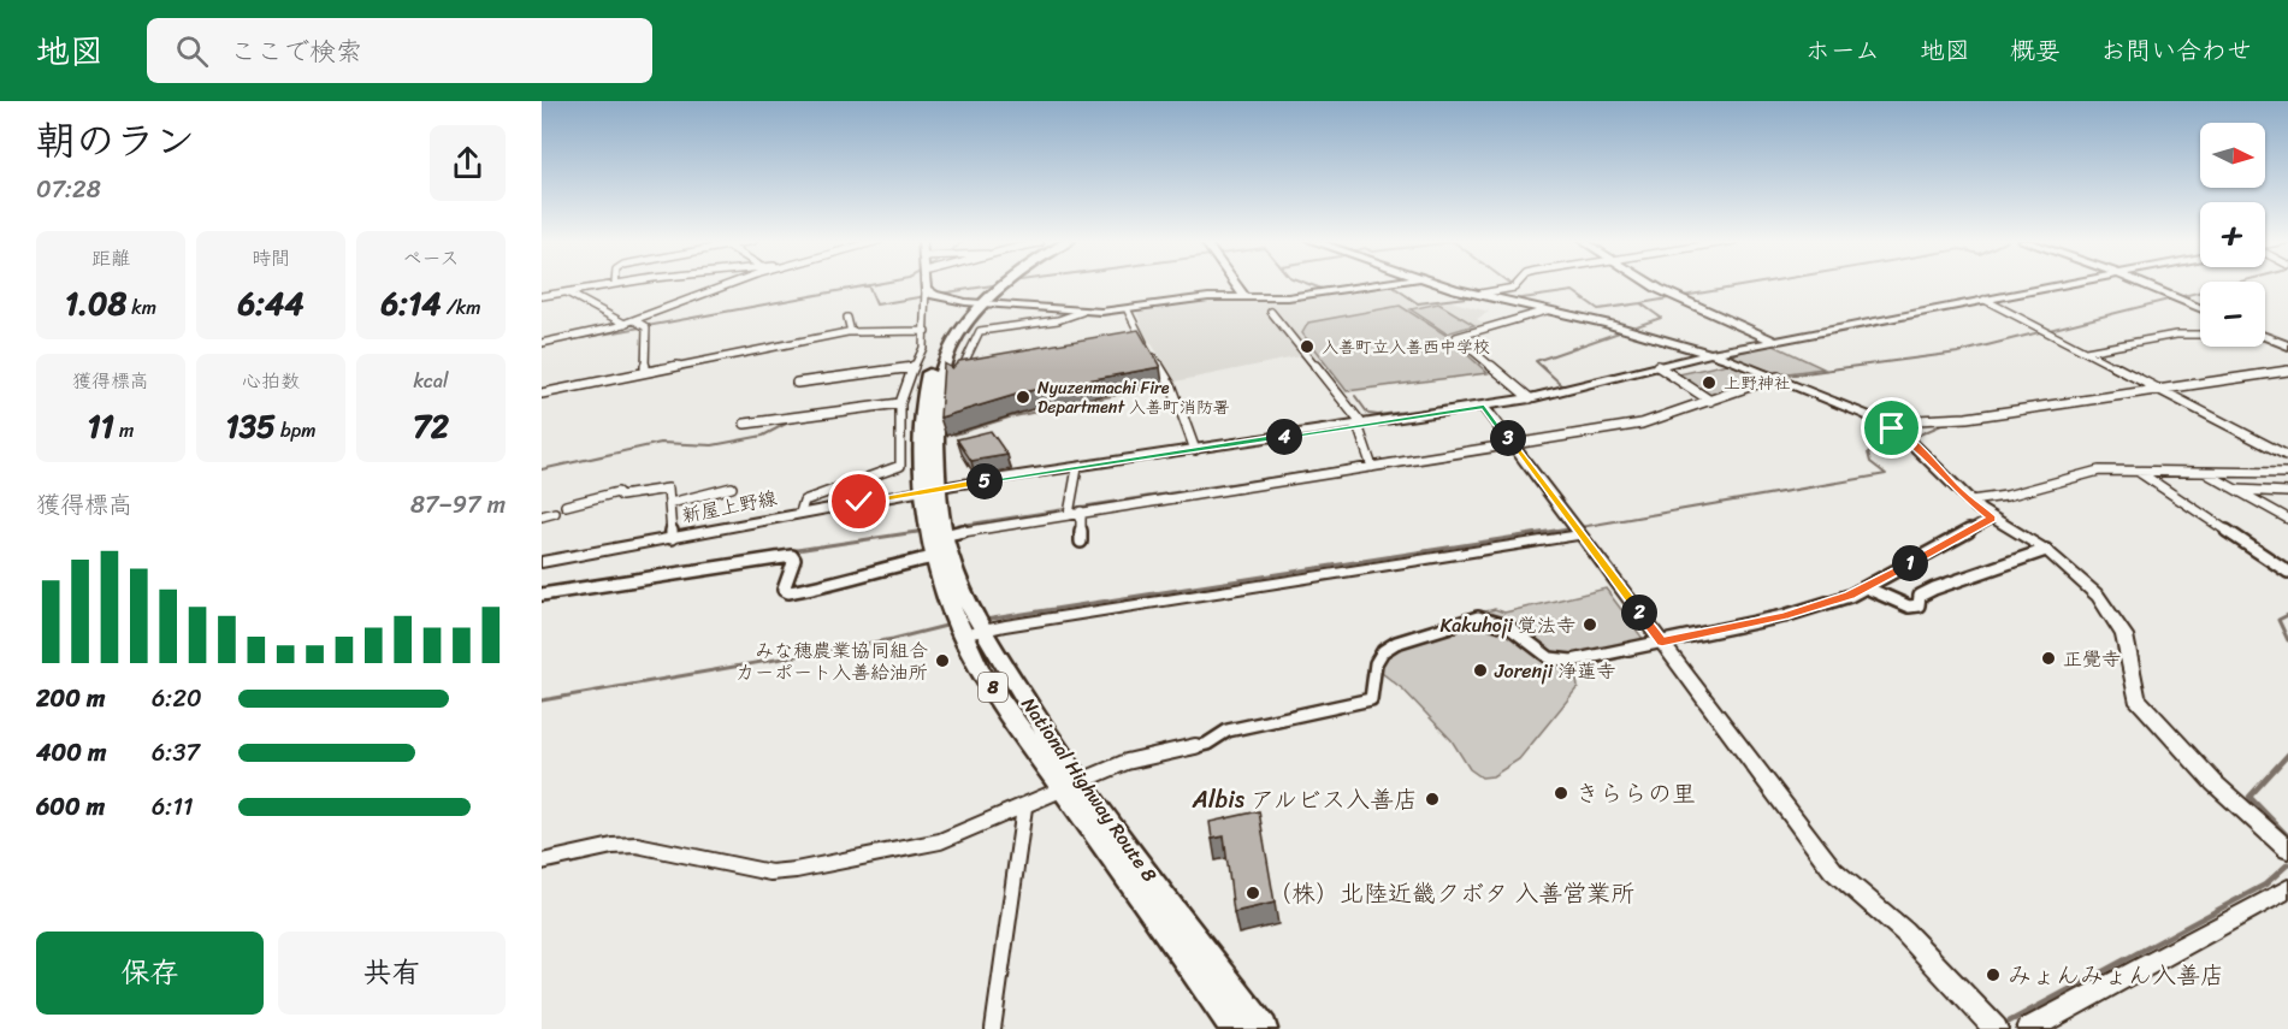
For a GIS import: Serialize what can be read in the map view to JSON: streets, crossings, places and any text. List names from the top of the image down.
{
  "streets": {
    "highway": ["8", "National Highway Route 8"],
    "street": ["新屋上野線"]
  },
  "crossings": [
    ["新屋上野線", "National Highway Route 8"],
    ["8", "National Highway Route 8"]
  ],
  "places": [
    "入善町立入善西中学校",
    "上野神社",
    "Nyuzenmachi Fire Department 入善町消防署",
    "Kakuhoji 覚法寺",
    "正覺寺",
    "みな穂農業協同組合 カーポート入善給油所",
    "Jorenji 浄蓮寺",
    "きららの里",
    "Albis アルビス入善店",
    "（株）北陸近畿クボタ 入善営業所",
    "みょんみょん入善店"
  ],
  "north": "right",
  "page": {
    "header": "地図",
    "search": "ここで検索",
    "nav": [
      "ホーム",
      "地図",
      "概要",
      "お問い合わせ"
    ],
    "heading": ["朝のラン", "07:28"],
    "map_buttons": ["+", "−"],
    "stats": [
      ["距離", "1.08 km"],
      ["時間", "6:44"],
      ["ペース", "6:14 /km"],
      ["獲得標高", "11 m"],
      ["心拍数", "135 bpm"],
      ["kcal", "72"]
    ],
    "pins": [
      "4",
      "3",
      "5",
      "1",
      "2"
    ],
    "chart": ["獲得標高", "87–97 m"],
    "list": [
      {
        "name": "200 m",
        "note": "6:20"
      },
      {
        "name": "400 m",
        "note": "6:37"
      },
      {
        "name": "600 m",
        "note": "6:11"
      }
    ],
    "buttons": ["保存", "共有"]
  }
}
